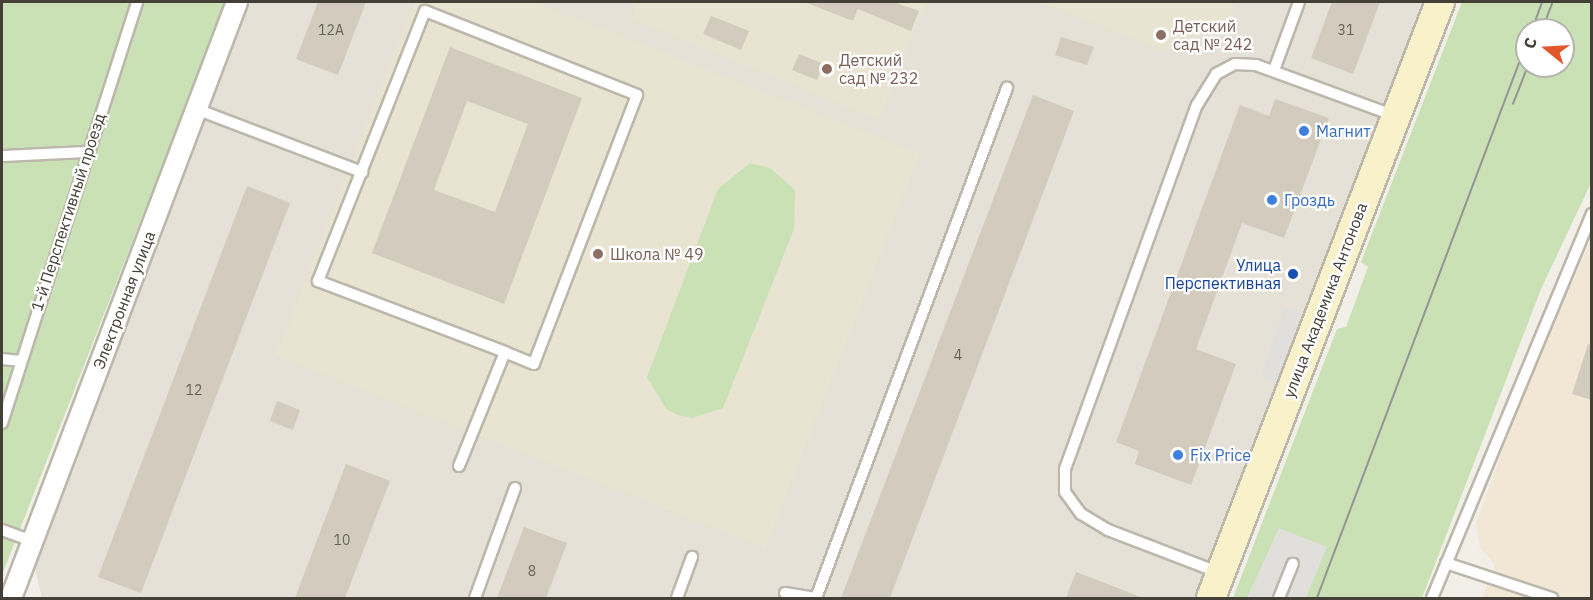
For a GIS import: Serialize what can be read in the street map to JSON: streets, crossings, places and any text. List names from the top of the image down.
{
  "streets": {
    "main road": ["улица Академика Антонова"],
    "street": ["Электронная улица"],
    "lane": ["1-й Перспективный проезд"]
  },
  "places": [
    "Детский сад № 242",
    "Детский сад № 232",
    "Магнит",
    "Гроздь",
    "Школа № 49",
    "Улица Перспективная",
    "Fix Price"
  ],
  "house_numbers": [
    "12А",
    "31",
    "4",
    "12",
    "10",
    "8"
  ],
  "north": "left"
}
